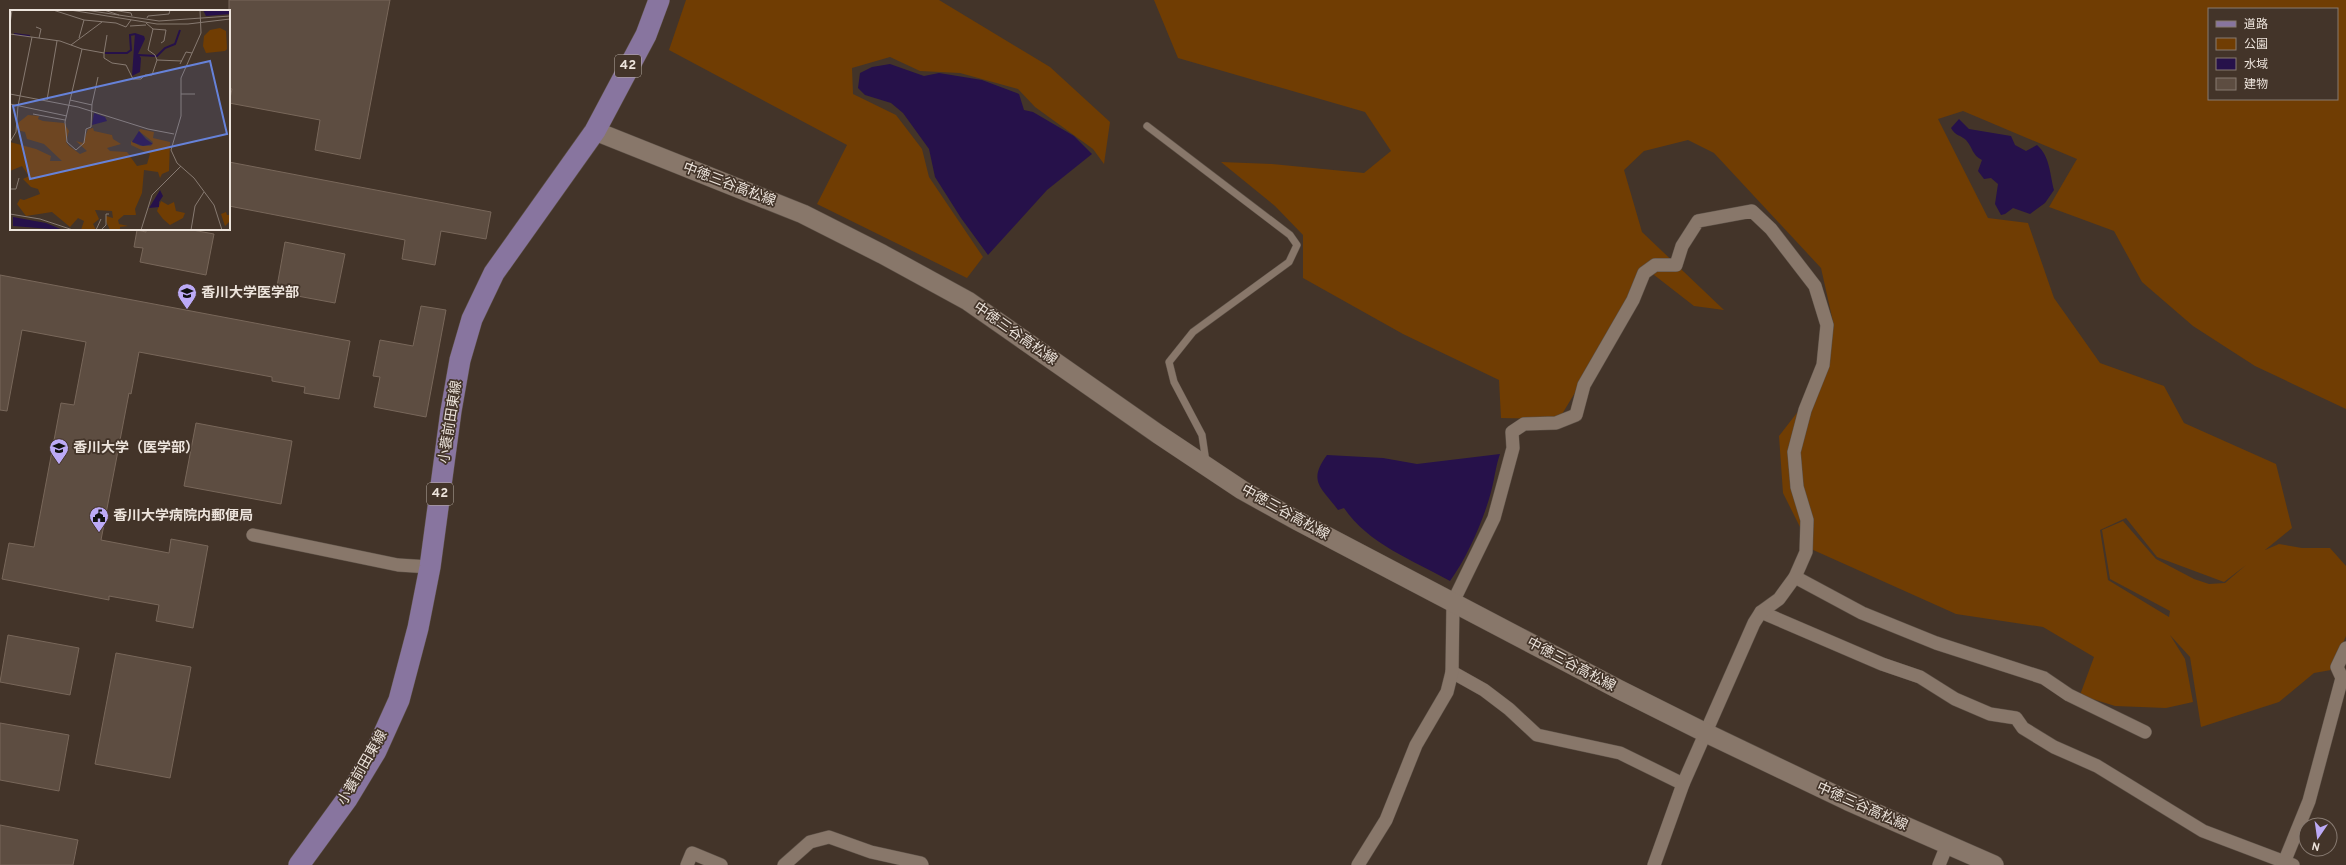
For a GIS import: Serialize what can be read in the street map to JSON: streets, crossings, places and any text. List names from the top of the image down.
{
  "streets": {
    "main road": ["42", "中徳三谷高松線", "小蓑前田東線"]
  },
  "crossings": [
    ["中徳三谷高松線", "小蓑前田東線"]
  ],
  "places": {
    "school or university": ["香川大学医学部", "香川大学（医学部）"],
    "public building": ["香川大学病院内郵便局"]
  },
  "legend": [
    "道路",
    "公園",
    "水域",
    "建物"
  ],
  "north": "bottom"
}
